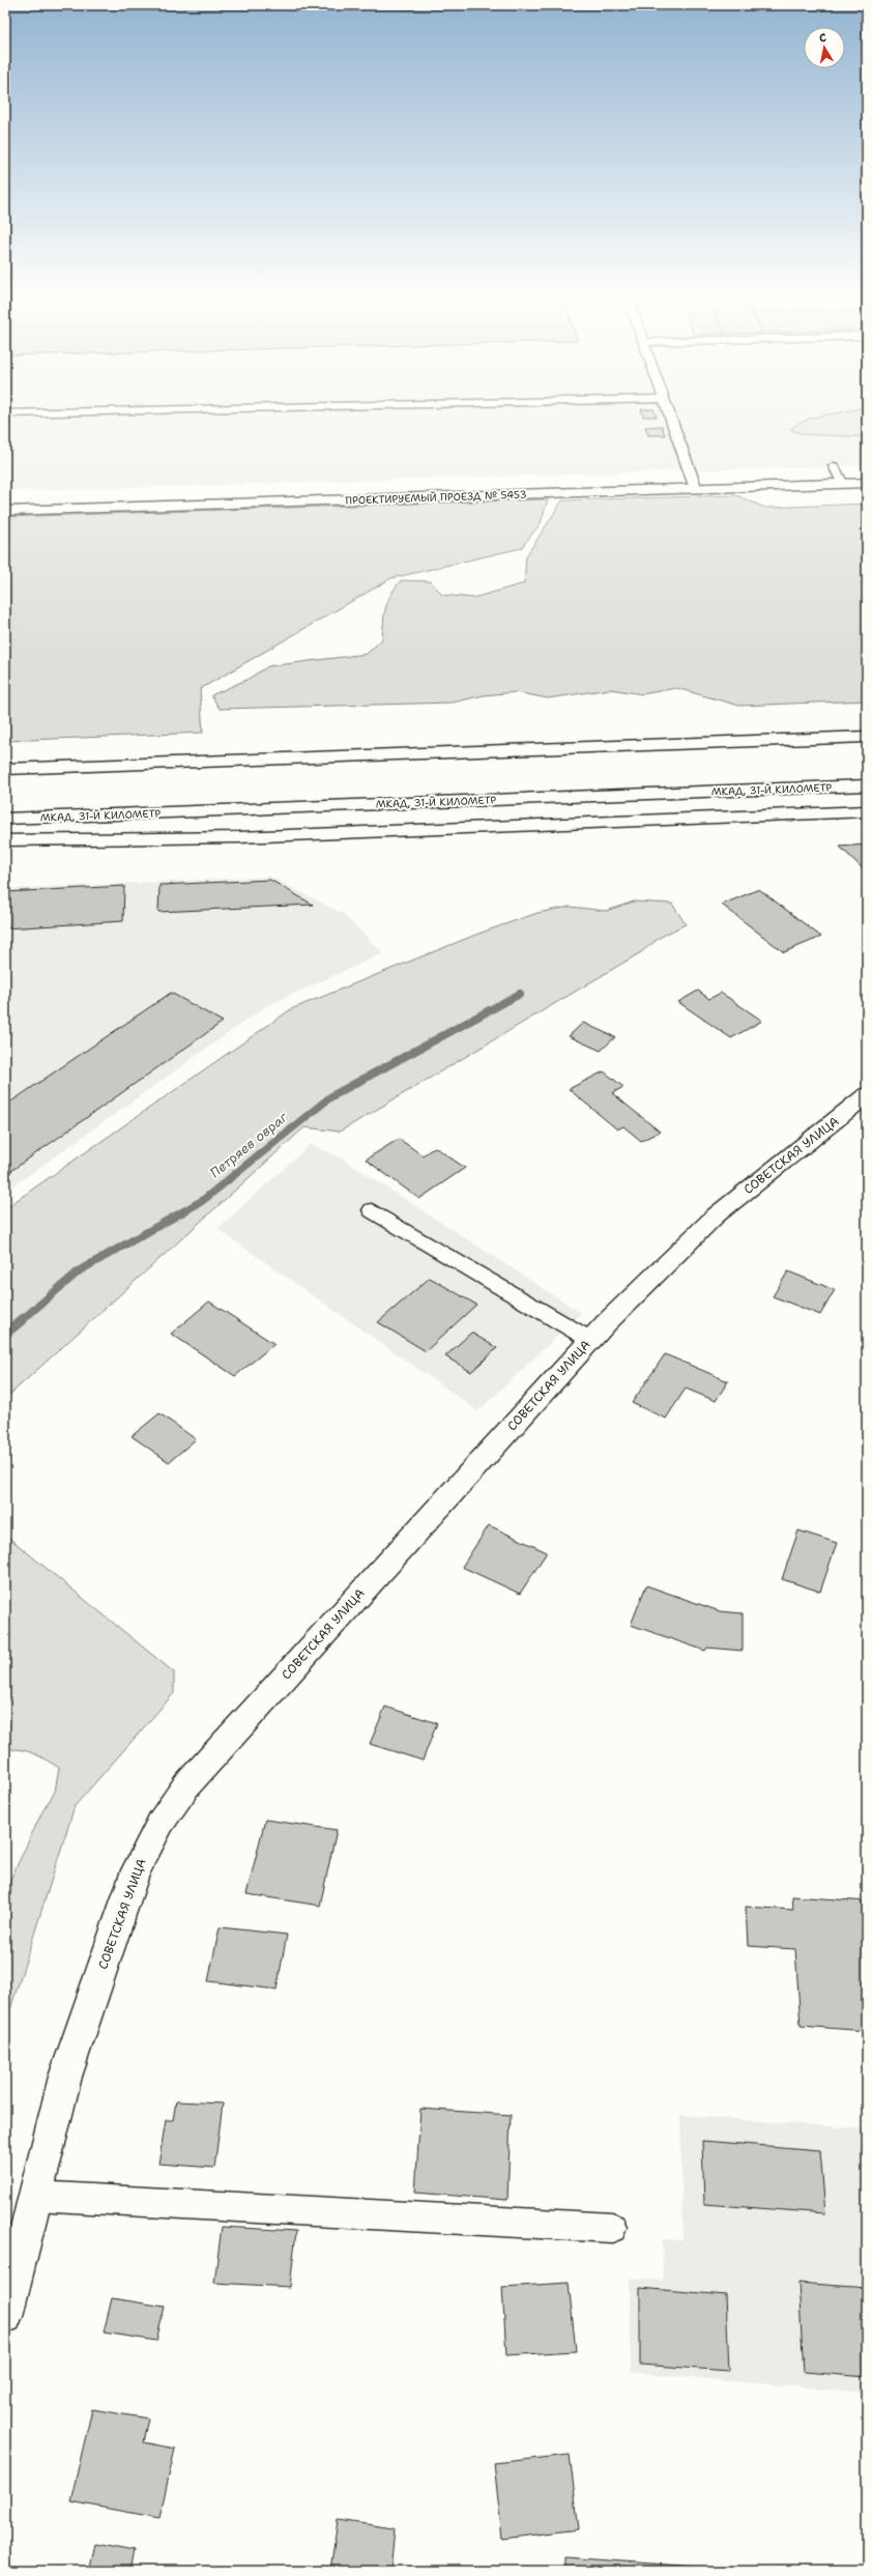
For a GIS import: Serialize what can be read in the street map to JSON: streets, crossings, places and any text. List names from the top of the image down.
{
  "streets": {
    "main road": ["ПРОЕКТИРУЕМЫЙ ПРОЕЗД № 5453", "МКАД, 31-Й КИЛОМЕТР", "СОВЕТСКАЯ УЛИЦА"]
  },
  "water": ["Петряев овраг"],
  "north": "top"
}
